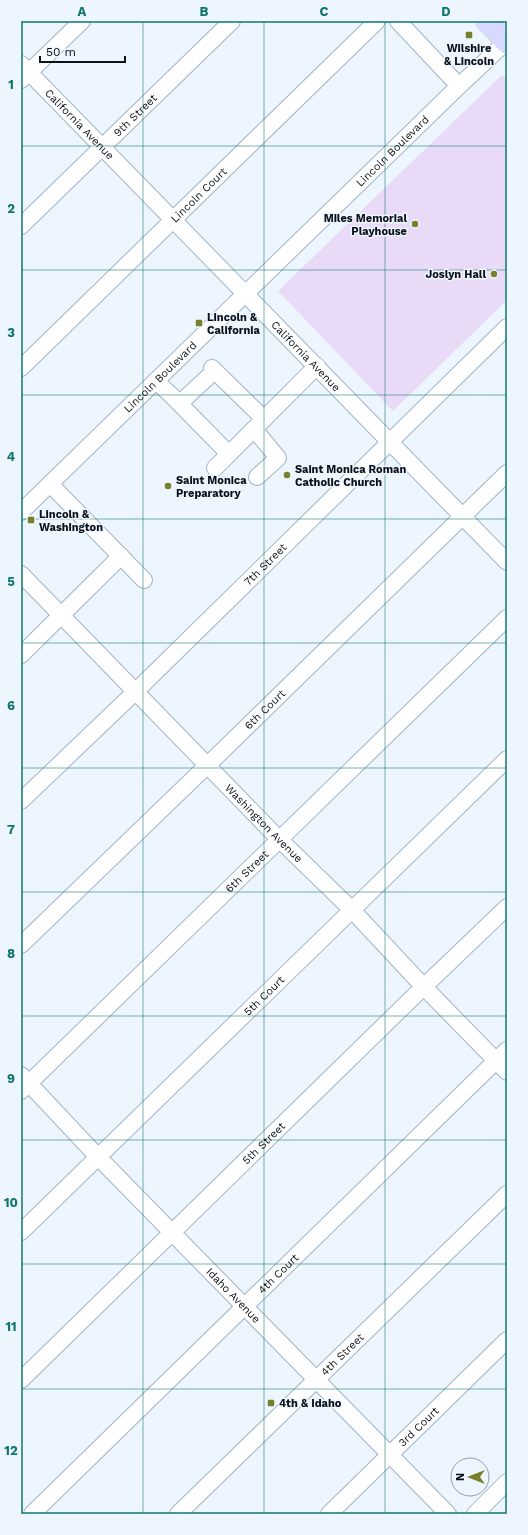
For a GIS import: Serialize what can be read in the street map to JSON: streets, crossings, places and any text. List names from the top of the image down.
{
  "streets": {
    "street": [
      "9th Street",
      "California Avenue",
      "Lincoln Boulevard",
      "Lincoln Court",
      "7th Street",
      "6th Court",
      "Washington Avenue",
      "6th Street",
      "5th Court",
      "5th Street",
      "4th Court",
      "Idaho Avenue",
      "4th Street",
      "3rd Court"
    ]
  },
  "crossings": [
    ["9th Street", "California Avenue"],
    ["California Avenue", "Lincoln Boulevard"],
    ["California Avenue", "Lincoln Court"],
    ["California Avenue", "7th Street"],
    ["California Avenue", "6th Court"],
    ["7th Street", "Washington Avenue"],
    ["6th Court", "Washington Avenue"],
    ["Washington Avenue", "6th Street"],
    ["Washington Avenue", "5th Court"],
    ["Washington Avenue", "5th Street"],
    ["Washington Avenue", "4th Court"],
    ["6th Street", "Idaho Avenue"],
    ["5th Court", "Idaho Avenue"],
    ["5th Street", "Idaho Avenue"],
    ["4th Court", "Idaho Avenue"],
    ["Idaho Avenue", "4th Street"],
    ["Idaho Avenue", "3rd Court"]
  ],
  "places": {
    "transit": [
      "Wilshire & Lincoln",
      "Lincoln & California",
      "Lincoln & Washington",
      "4th & Idaho"
    ],
    "other": [
      "Miles Memorial Playhouse",
      "Joslyn Hall",
      "Saint Monica Roman Catholic Church",
      "Saint Monica Preparatory"
    ]
  },
  "scale_bar": "50 m",
  "north": "left",
  "grid": {
    "columns": [
      "A",
      "B",
      "C",
      "D"
    ],
    "rows": [
      "1",
      "2",
      "3",
      "4",
      "5",
      "6",
      "7",
      "8",
      "9",
      "10",
      "11",
      "12"
    ]
  }
}
